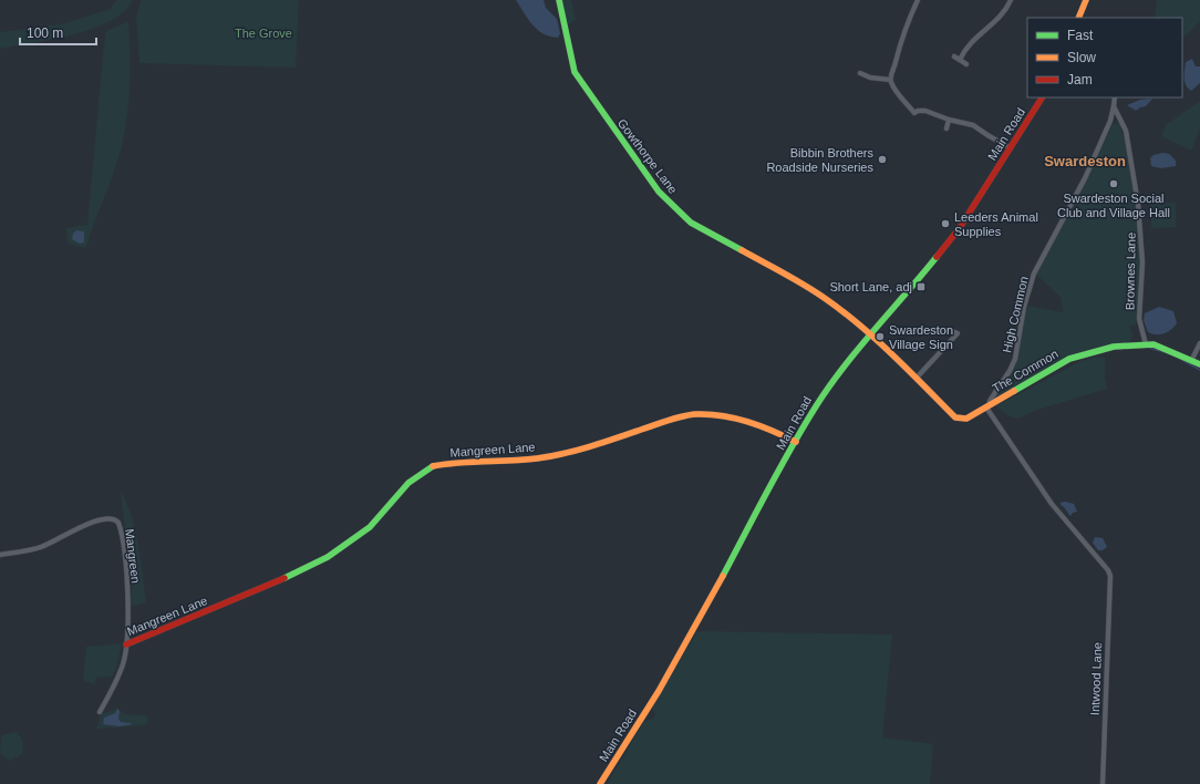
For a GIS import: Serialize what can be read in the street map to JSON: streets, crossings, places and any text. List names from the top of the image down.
{
  "streets": {
    "street": [
      "Main Road",
      "Gowthorpe Lane",
      "Brownes Lane",
      "High Common",
      "The Common",
      "Mangreen Lane",
      "Mangreen",
      "Intwood Lane"
    ]
  },
  "crossings": [
    ["Main Road", "Gowthorpe Lane"],
    ["Main Road", "Mangreen Lane"],
    ["Gowthorpe Lane", "High Common"],
    ["Gowthorpe Lane", "The Common"],
    ["Brownes Lane", "High Common"],
    ["Brownes Lane", "The Common"],
    ["High Common", "The Common"],
    ["The Common", "Intwood Lane"],
    ["Mangreen Lane", "Mangreen"]
  ],
  "districts": ["Swardeston"],
  "parks": ["The Grove"],
  "places": {
    "other": [
      "Bibbin Brothers Roadside Nurseries",
      "Swardeston Social Club and Village Hall",
      "Leeders Animal Supplies",
      "Swardeston Village Sign"
    ],
    "transit": ["Short Lane, adj"]
  },
  "legend": ["Fast", "Slow", "Jam"],
  "scale_bar": "100 m"
}
